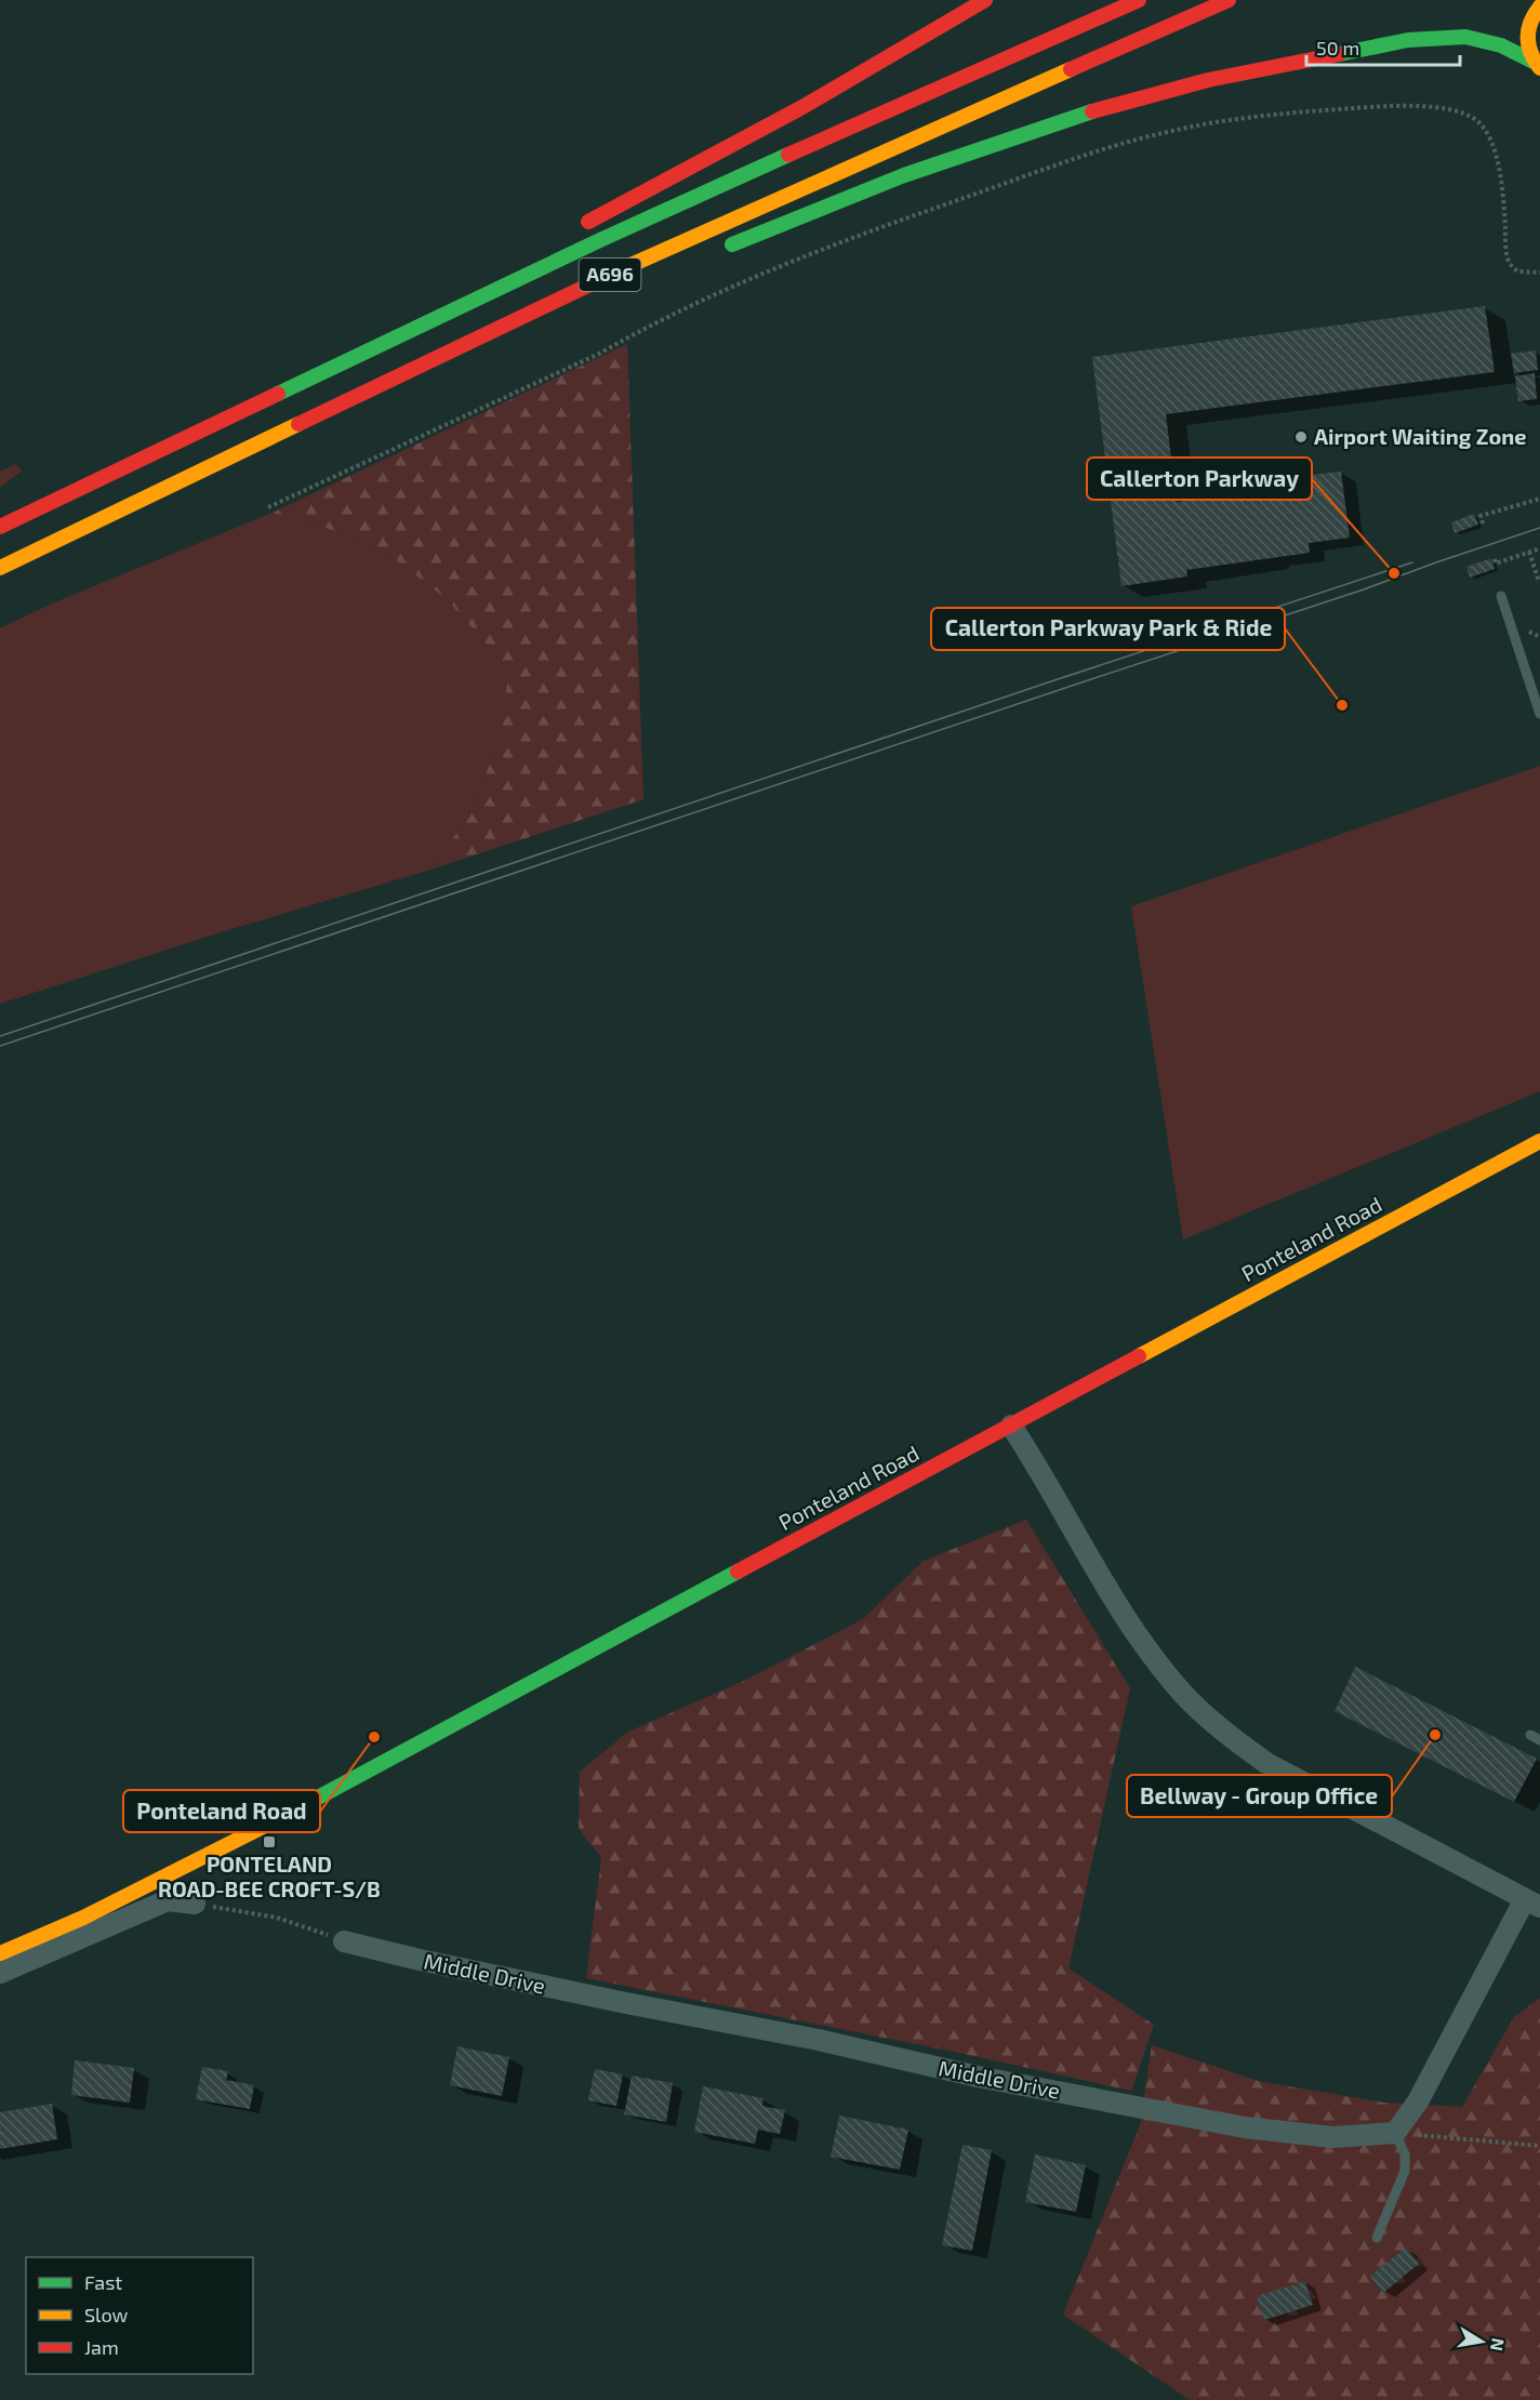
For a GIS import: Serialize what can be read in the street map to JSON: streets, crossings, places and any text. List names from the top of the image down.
{
  "streets": {
    "main road": ["A696", "Ponteland Road"],
    "street": ["Middle Drive"]
  },
  "places": {
    "other": [
      "Airport Waiting Zone",
      "Callerton Parkway",
      "Callerton Parkway Park & Ride",
      "Bellway - Group Office",
      "Ponteland Road"
    ],
    "transit": ["PONTELAND ROAD-BEE CROFT-S/B"]
  },
  "legend": ["Fast", "Slow", "Jam"],
  "scale_bar": "50 m",
  "north": "right"
}
